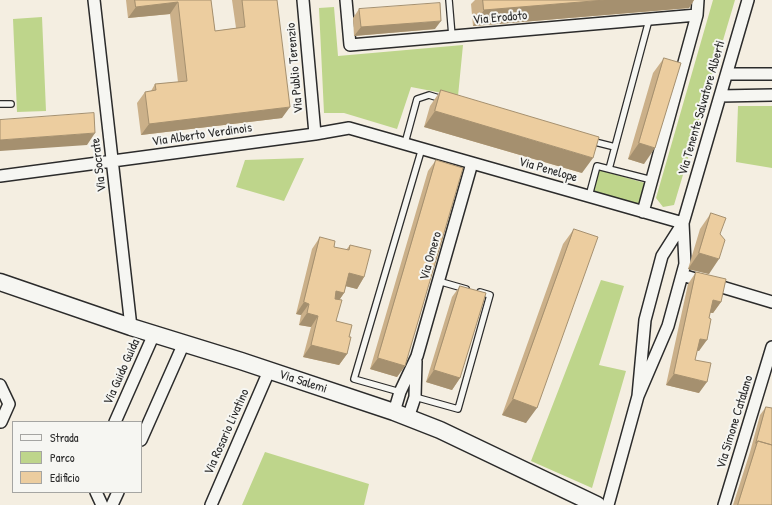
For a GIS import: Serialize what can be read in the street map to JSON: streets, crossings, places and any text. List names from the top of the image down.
{
  "streets": {
    "street": [
      "Via Erodoto",
      "Via Publio Terenzio",
      "Via Tenente Salvatore Alberti",
      "Via Alberto Verdinois",
      "Via Socrate",
      "Via Penelope",
      "Via Omero",
      "Via Guido Guida",
      "Via Salemi",
      "Via Simone Catalano",
      "Via Rosario Livatino"
    ]
  },
  "crossings": [
    ["Via Publio Terenzio", "Via Alberto Verdinois"],
    ["Via Tenente Salvatore Alberti", "Via Penelope"],
    ["Via Alberto Verdinois", "Via Socrate"],
    ["Via Alberto Verdinois", "Via Penelope"],
    ["Via Socrate", "Via Salemi"],
    ["Via Penelope", "Via Omero"],
    ["Via Guido Guida", "Via Salemi"],
    ["Via Salemi", "Via Rosario Livatino"]
  ],
  "legend": ["Strada", "Parco", "Edificio"]
}
